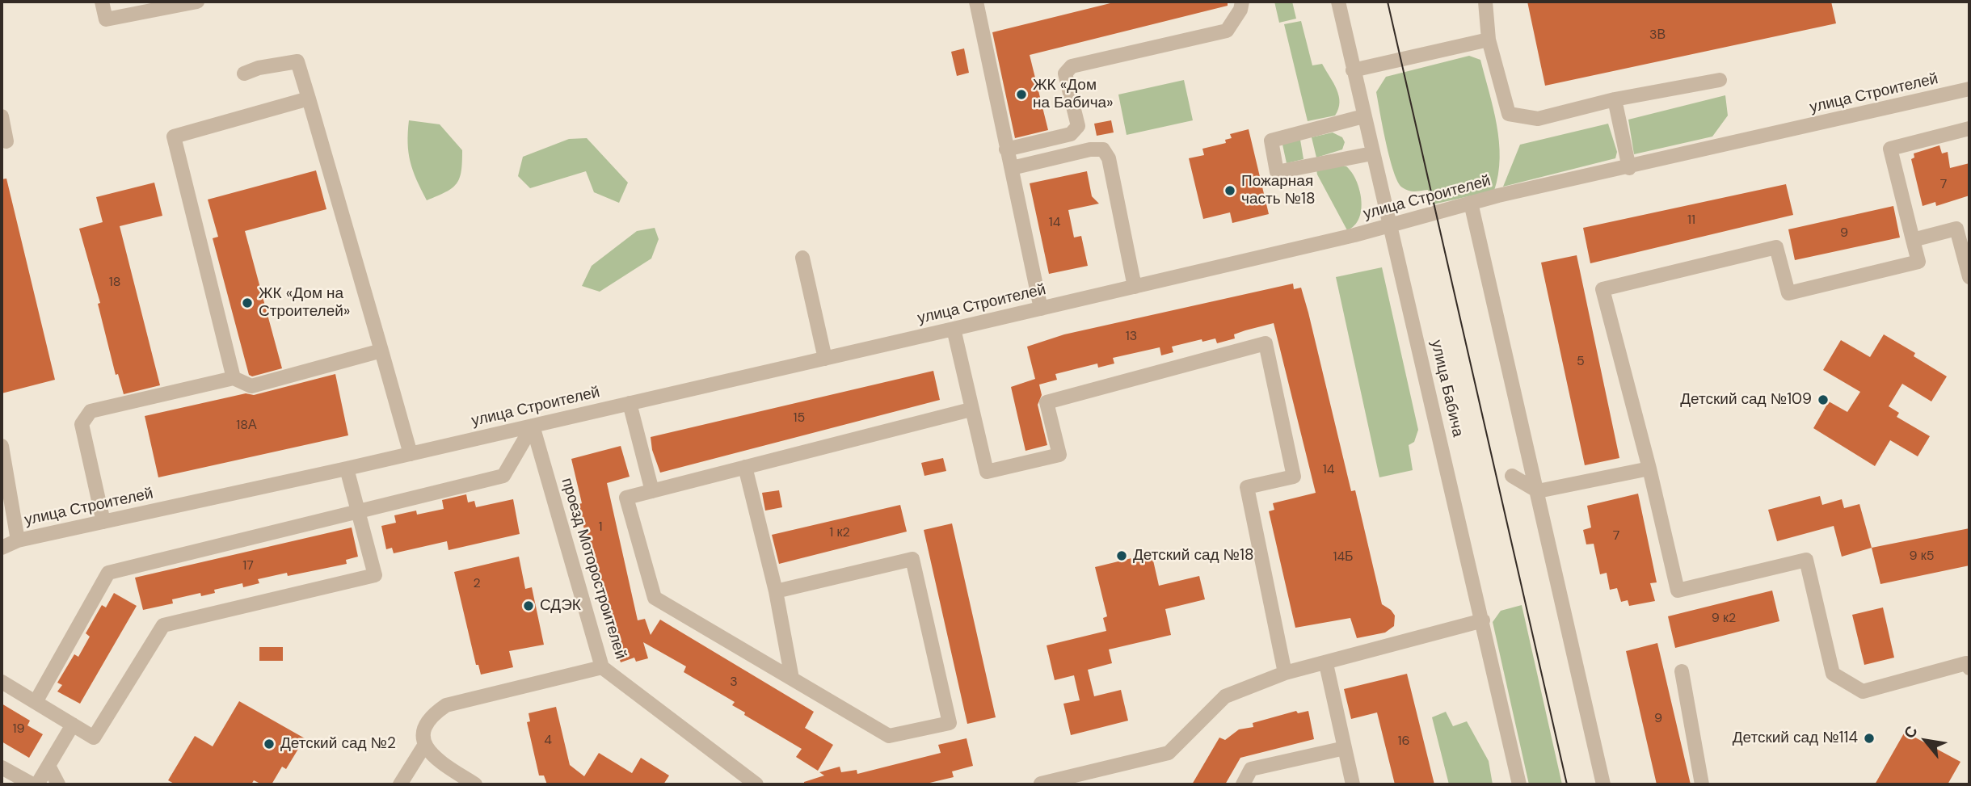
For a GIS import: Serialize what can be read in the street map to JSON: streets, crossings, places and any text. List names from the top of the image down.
{
  "streets": {
    "street": ["улица Строителей", "улица Бабича", "проезд Моторостроителей"]
  },
  "crossings": [
    ["улица Строителей", "улица Бабича"],
    ["улица Строителей", "проезд Моторостроителей"]
  ],
  "places": [
    "ЖК «Дом на Бабича»",
    "Пожарная часть №18",
    "ЖК «Дом на Строителей»",
    "Детский сад №109",
    "Детский сад №18",
    "СДЭК",
    "Детский сад №114",
    "Детский сад №2"
  ],
  "house_numbers": [
    "3В",
    "7",
    "11",
    "14",
    "9",
    "18",
    "13",
    "5",
    "15",
    "18А",
    "14",
    "1",
    "1 к2",
    "7",
    "9 к5",
    "14Б",
    "17",
    "2",
    "9 к2",
    "3",
    "9",
    "19",
    "4",
    "16"
  ],
  "north": "top left"
}
